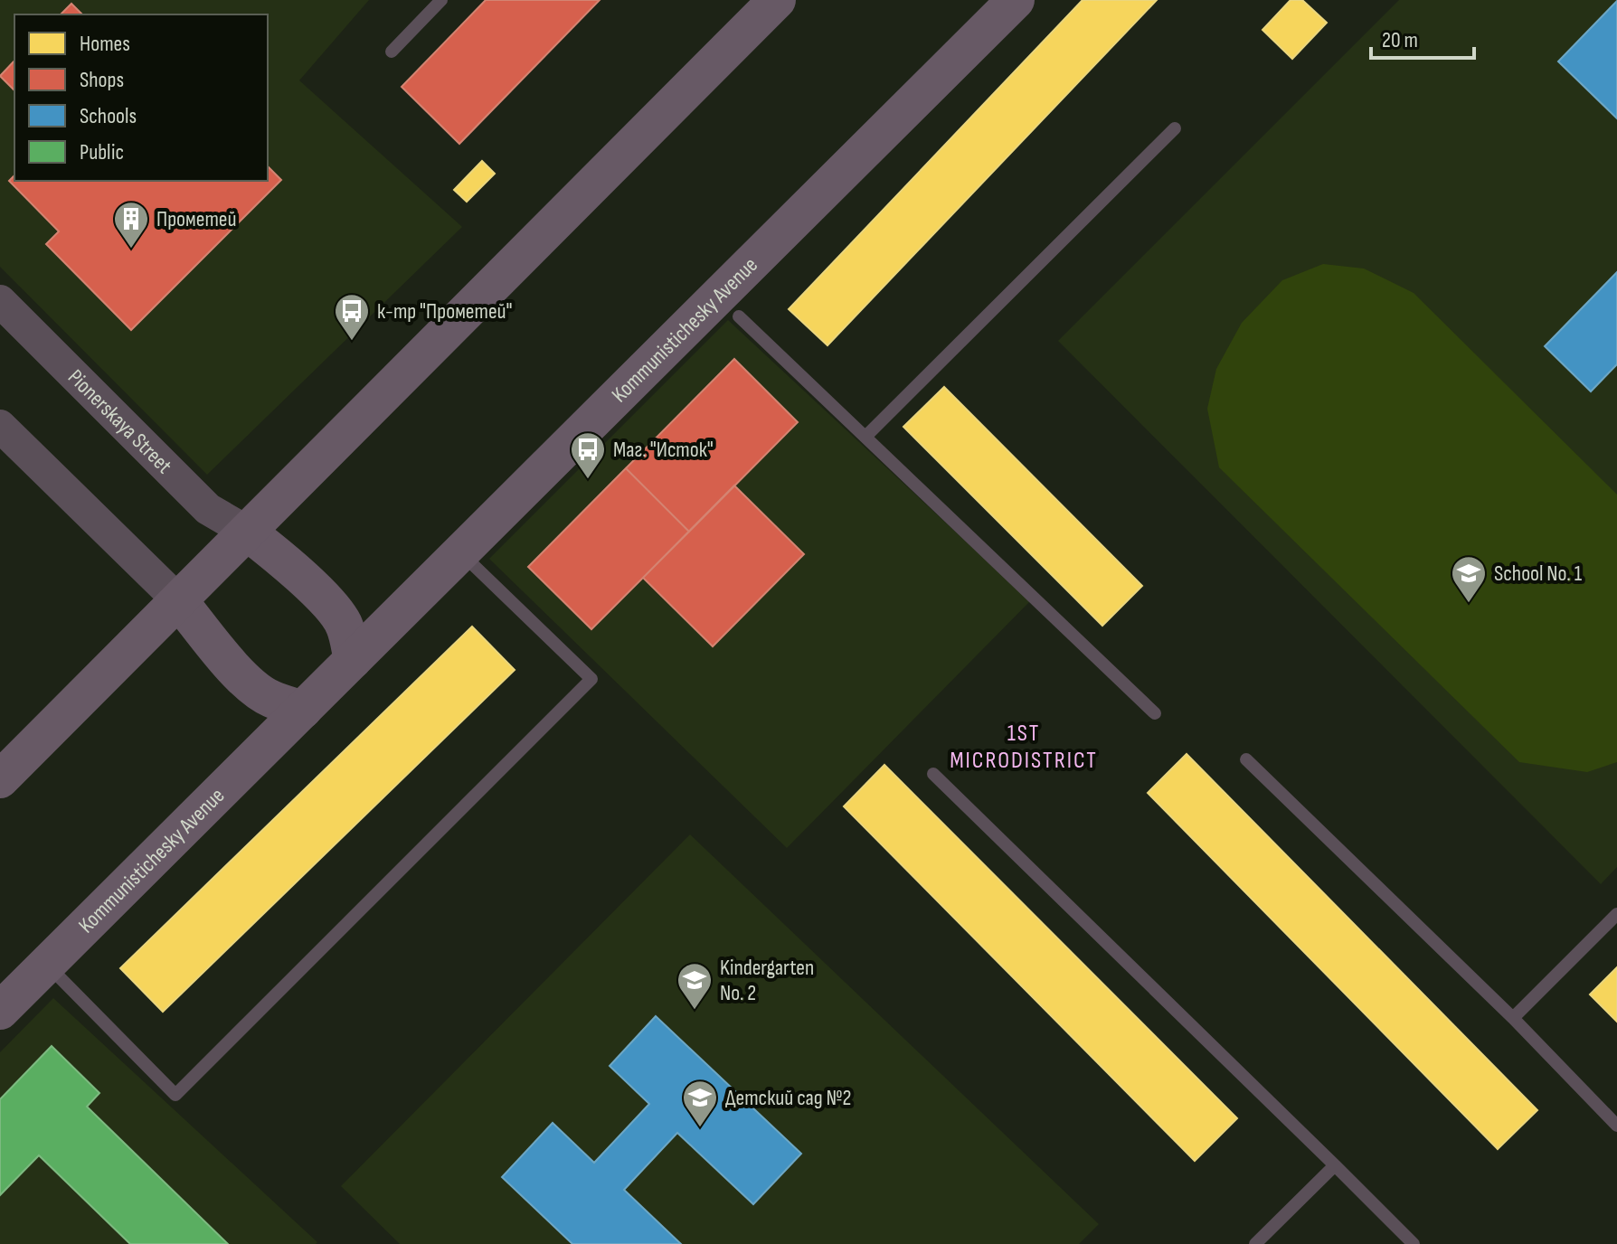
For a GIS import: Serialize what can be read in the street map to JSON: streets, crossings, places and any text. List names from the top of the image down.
{
  "streets": {
    "main road": ["Kommunistichesky Avenue"],
    "street": ["Pionerskaya Street"]
  },
  "districts": ["1ST MICRODISTRICT"],
  "places": {
    "building": ["Прометей"],
    "bus stop": ["к-тр \"Прометей\"", "Маг. \"Исток\""],
    "school or university": ["School No. 1", "Kindergarten No. 2", "Детский сад №2"]
  },
  "legend": [
    "Homes",
    "Shops",
    "Schools",
    "Public"
  ],
  "scale_bar": "20 m"
}
